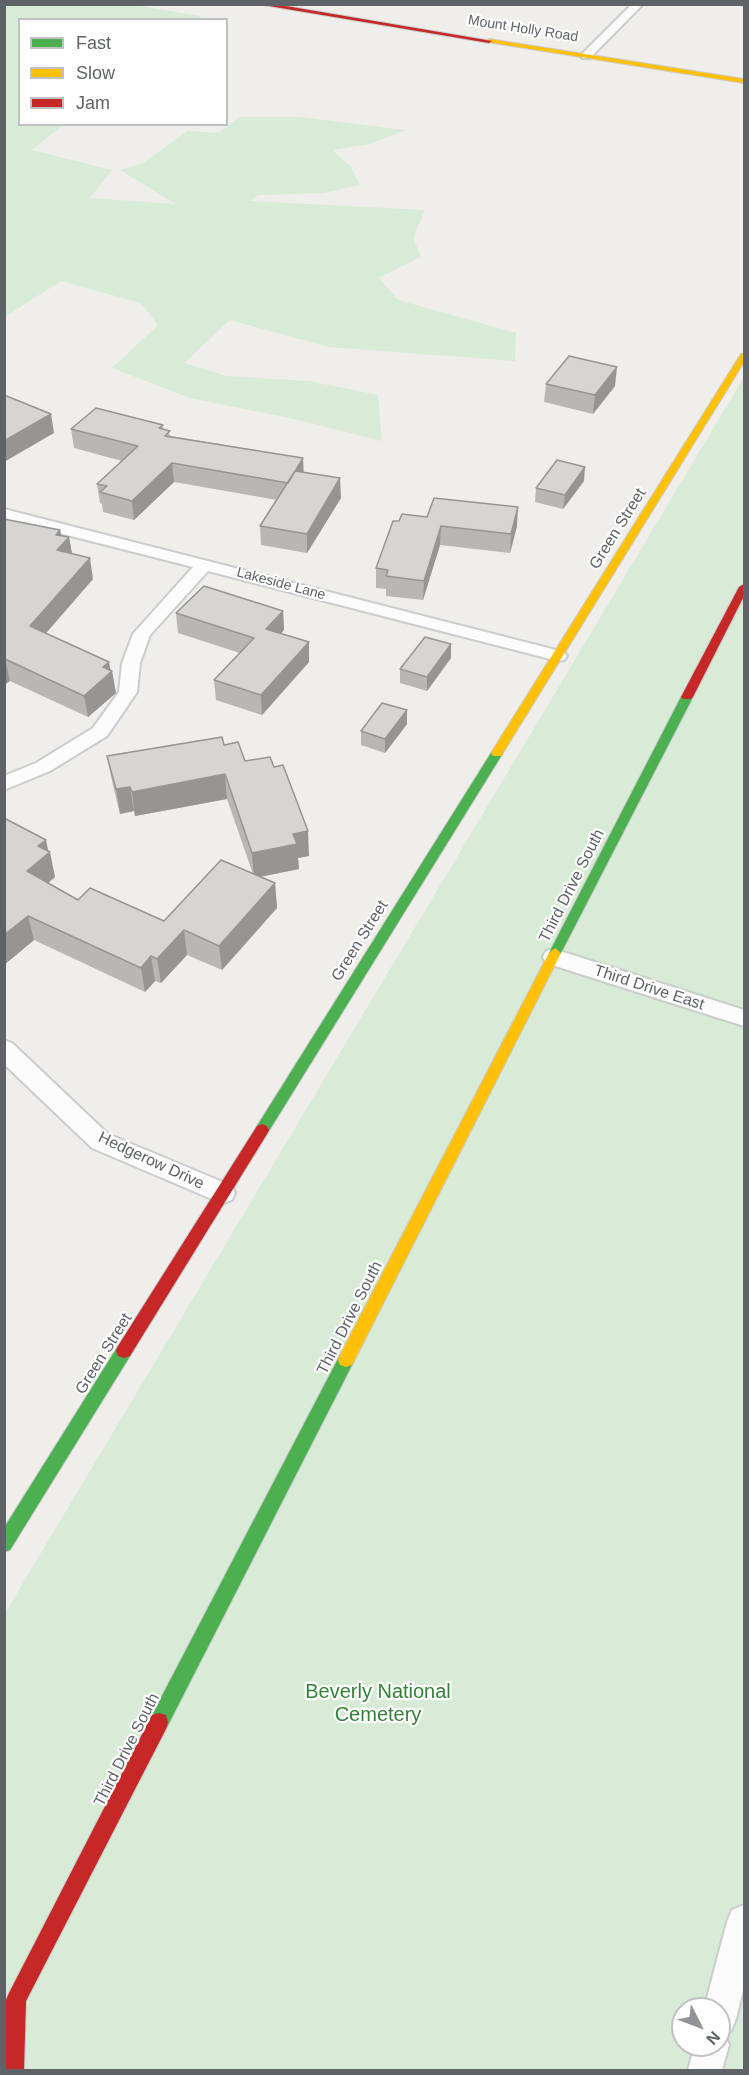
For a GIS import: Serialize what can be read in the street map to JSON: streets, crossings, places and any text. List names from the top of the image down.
{
  "streets": {
    "street": [
      "Mount Holly Road",
      "Green Street",
      "Lakeside Lane",
      "Third Drive South",
      "Third Drive East",
      "Hedgerow Drive"
    ]
  },
  "crossings": [
    ["Green Street", "Lakeside Lane"],
    ["Green Street", "Hedgerow Drive"],
    ["Third Drive South", "Third Drive East"]
  ],
  "parks": ["Beverly National Cemetery"],
  "legend": ["Fast", "Slow", "Jam"],
  "north": "bottom right"
}
